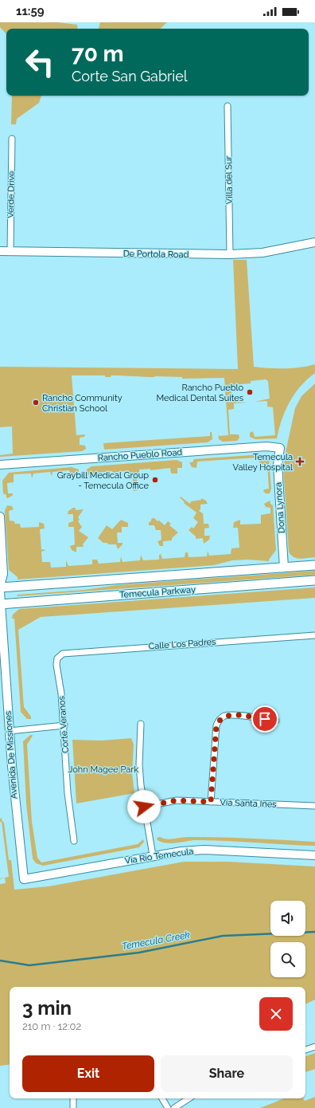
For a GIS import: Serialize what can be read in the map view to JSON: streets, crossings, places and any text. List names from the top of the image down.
{
  "streets": {
    "main road": ["Temecula Parkway"],
    "street": [
      "Villa del Sur",
      "Verde Drive",
      "De Portola Road",
      "Rancho Pueblo Road",
      "Dona Lynora",
      "Calle Los Padres",
      "Corte Veranos",
      "Avenida De Missiones",
      "Via Santa Ines",
      "Via Rio Temecula"
    ]
  },
  "crossings": [
    ["Villa del Sur", "De Portola Road"],
    ["Verde Drive", "De Portola Road"],
    ["Rancho Pueblo Road", "Dona Lynora"],
    ["Dona Lynora", "Temecula Parkway"],
    ["Temecula Parkway", "Avenida De Missiones"],
    ["Calle Los Padres", "Corte Veranos"],
    ["Avenida De Missiones", "Via Rio Temecula"]
  ],
  "water": ["Temecula Creek"],
  "parks": ["John Magee Park"],
  "places": {
    "other": ["Rancho Pueblo Medical Dental Suites", "Rancho Community Christian School", "Graybill Medical Group - Temecula Office"],
    "health": ["Temecula Valley Hospital"]
  },
  "page": {
    "status": "11:59",
    "turn": ["70 m", "Corte San Gabriel"],
    "heading": ["3 min", "210 m · 12:02"],
    "buttons": ["Exit", "Share"]
  }
}
